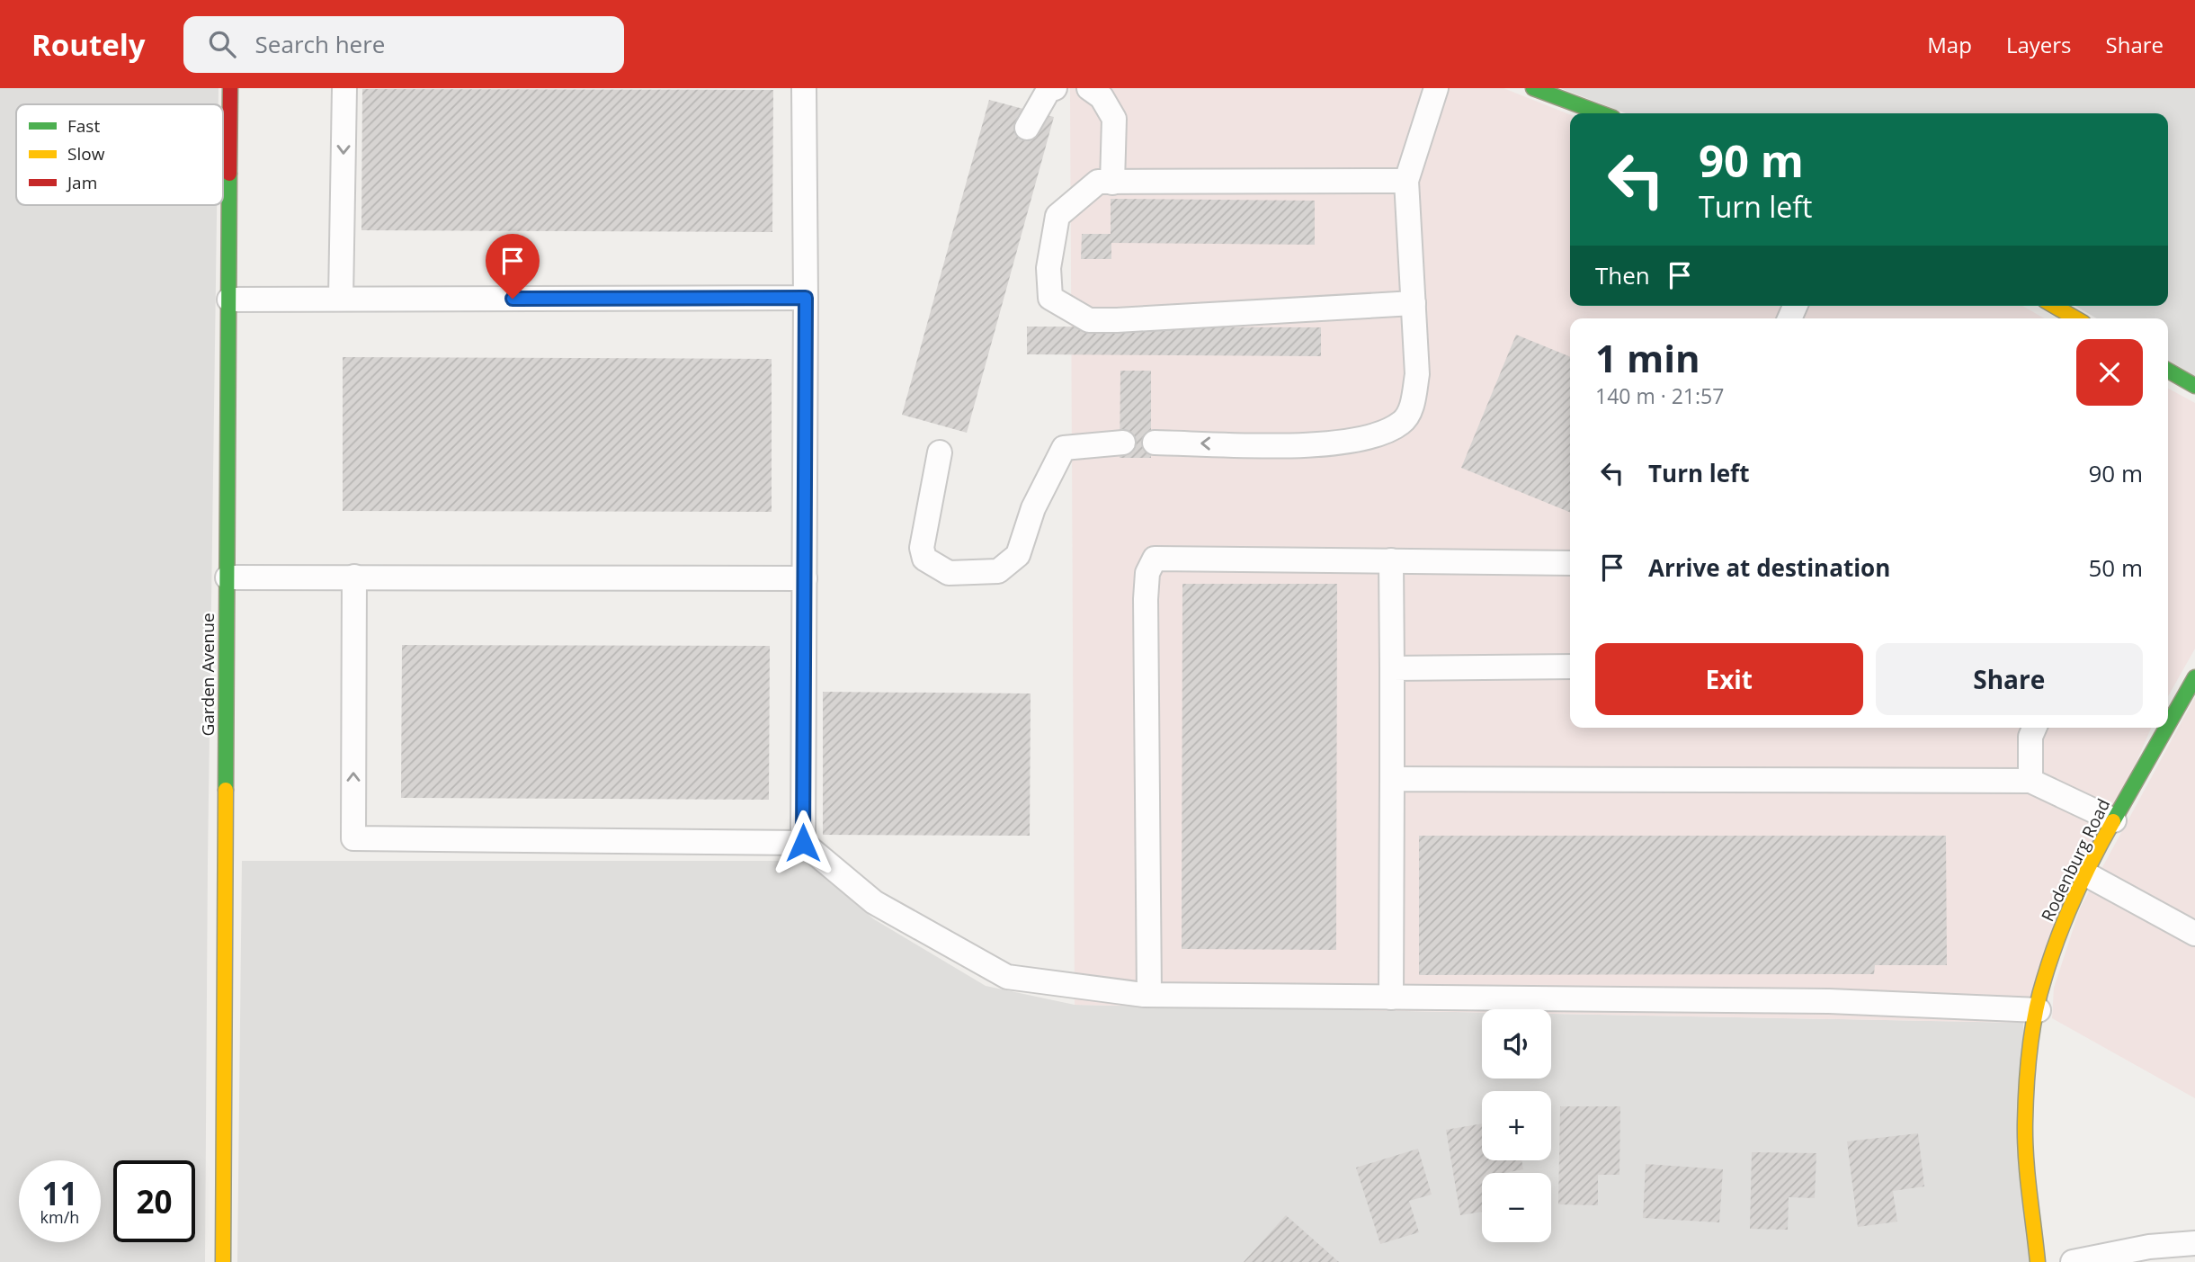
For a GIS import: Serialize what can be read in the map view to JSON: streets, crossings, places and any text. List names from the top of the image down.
{
  "streets": {
    "street": ["Garden Avenue", "Rodenburg Road"]
  },
  "legend": ["Fast", "Slow", "Jam"],
  "page": {
    "header": "Routely",
    "search": "Search here",
    "nav": ["Map", "Layers", "Share"],
    "turn": ["90 m", "Turn left"],
    "then": "Then",
    "heading": ["1 min", "140 m · 21:57"],
    "list": [
      {
        "name": "Turn left",
        "value": "90 m"
      },
      {
        "name": "Arrive at destination",
        "value": "50 m"
      }
    ],
    "buttons": ["Exit", "Share"],
    "map_buttons": ["+", "−"],
    "speed": "11 km/h",
    "limit": "20"
  }
}
